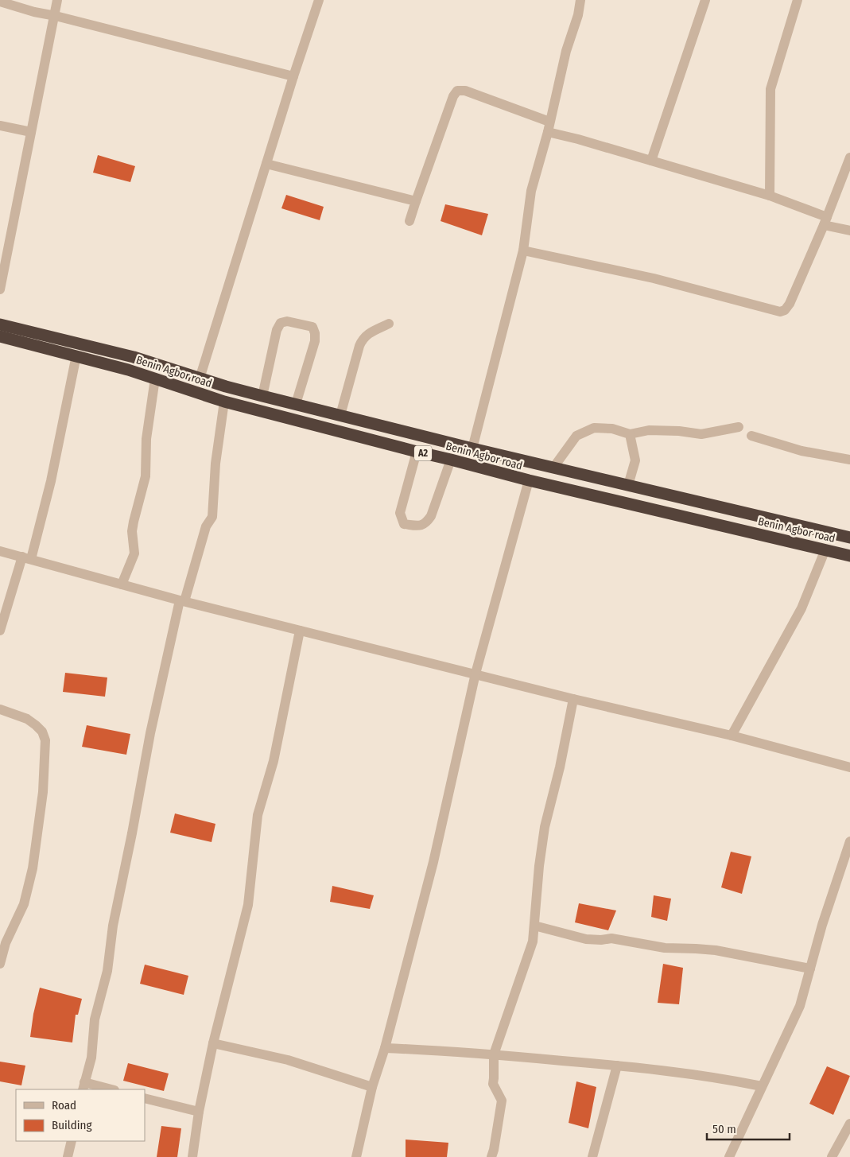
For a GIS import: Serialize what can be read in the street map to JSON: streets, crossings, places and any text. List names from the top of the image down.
{
  "streets": {
    "highway": ["Benin Agbor road", "A2"]
  },
  "legend": ["Road", "Building"],
  "scale_bar": "50 m"
}
